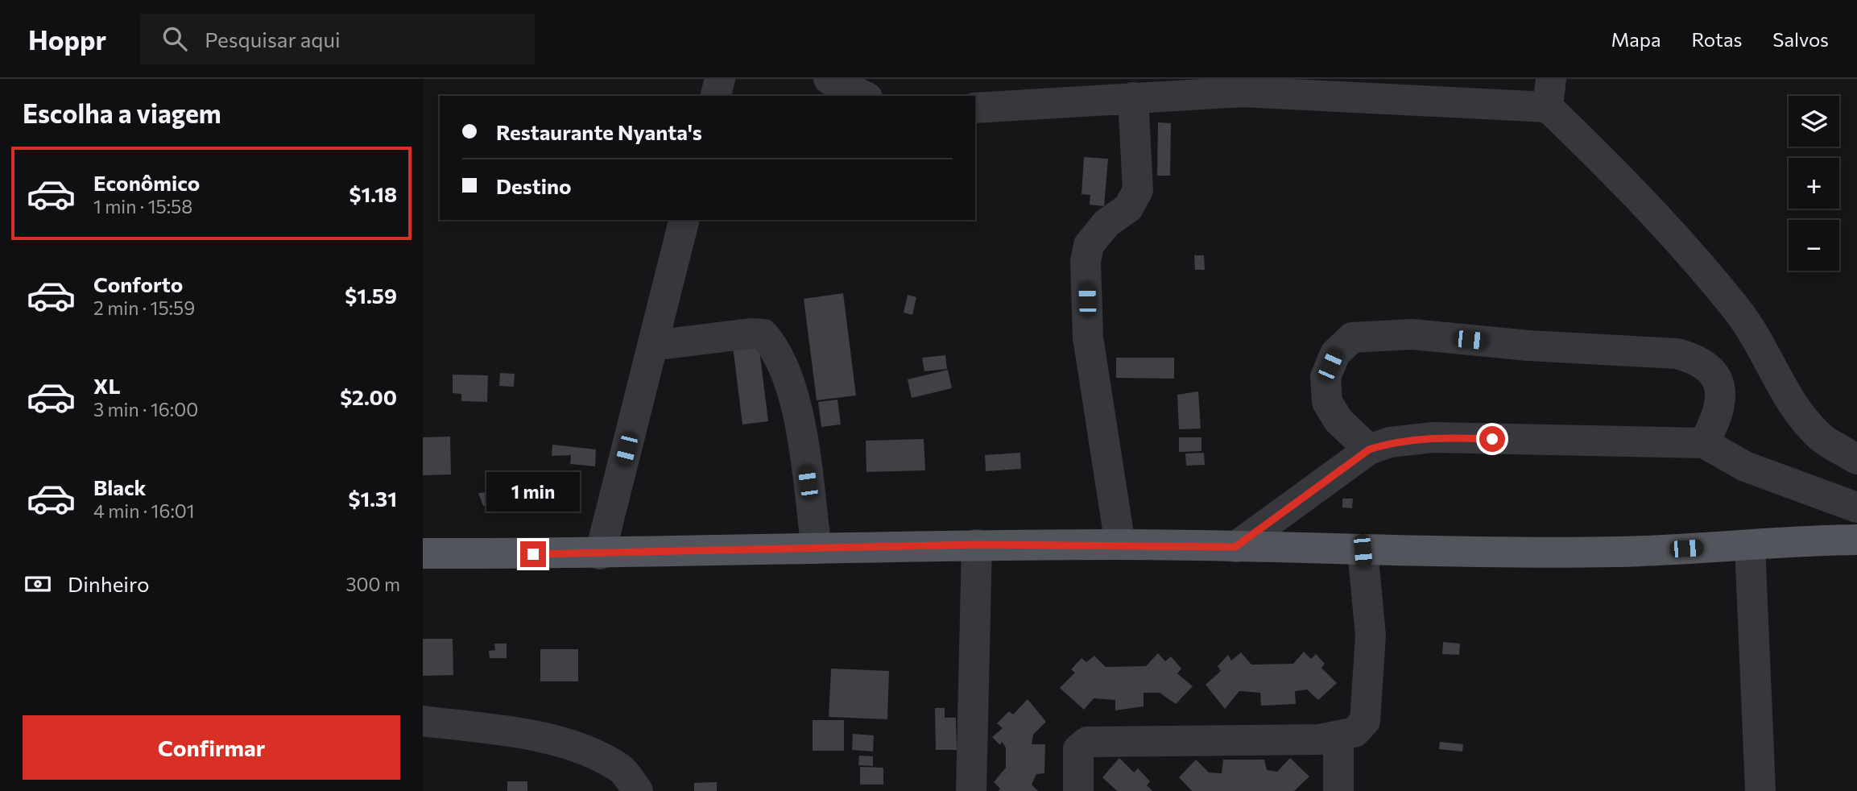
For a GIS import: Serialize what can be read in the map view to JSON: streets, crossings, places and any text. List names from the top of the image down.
{
  "page": {
    "header": "Hoppr",
    "search": "Pesquisar aqui",
    "nav": ["Mapa", "Rotas", "Salvos"],
    "heading": "Escolha a viagem",
    "map_buttons": ["+", "−"],
    "banner": ["Restaurante Nyanta's", "Destino"],
    "list": [
      {
        "name": "Econômico",
        "note": "1 min · 15:58",
        "value": "$1.18"
      },
      {
        "name": "Conforto",
        "note": "2 min · 15:59",
        "value": "$1.59"
      },
      {
        "name": "XL",
        "note": "3 min · 16:00",
        "value": "$2.00"
      },
      {
        "name": "Black",
        "note": "4 min · 16:01",
        "value": "$1.31"
      }
    ],
    "bubble": "1 min",
    "pay": ["Dinheiro", "300 m"],
    "buttons": "Confirmar"
  }
}
